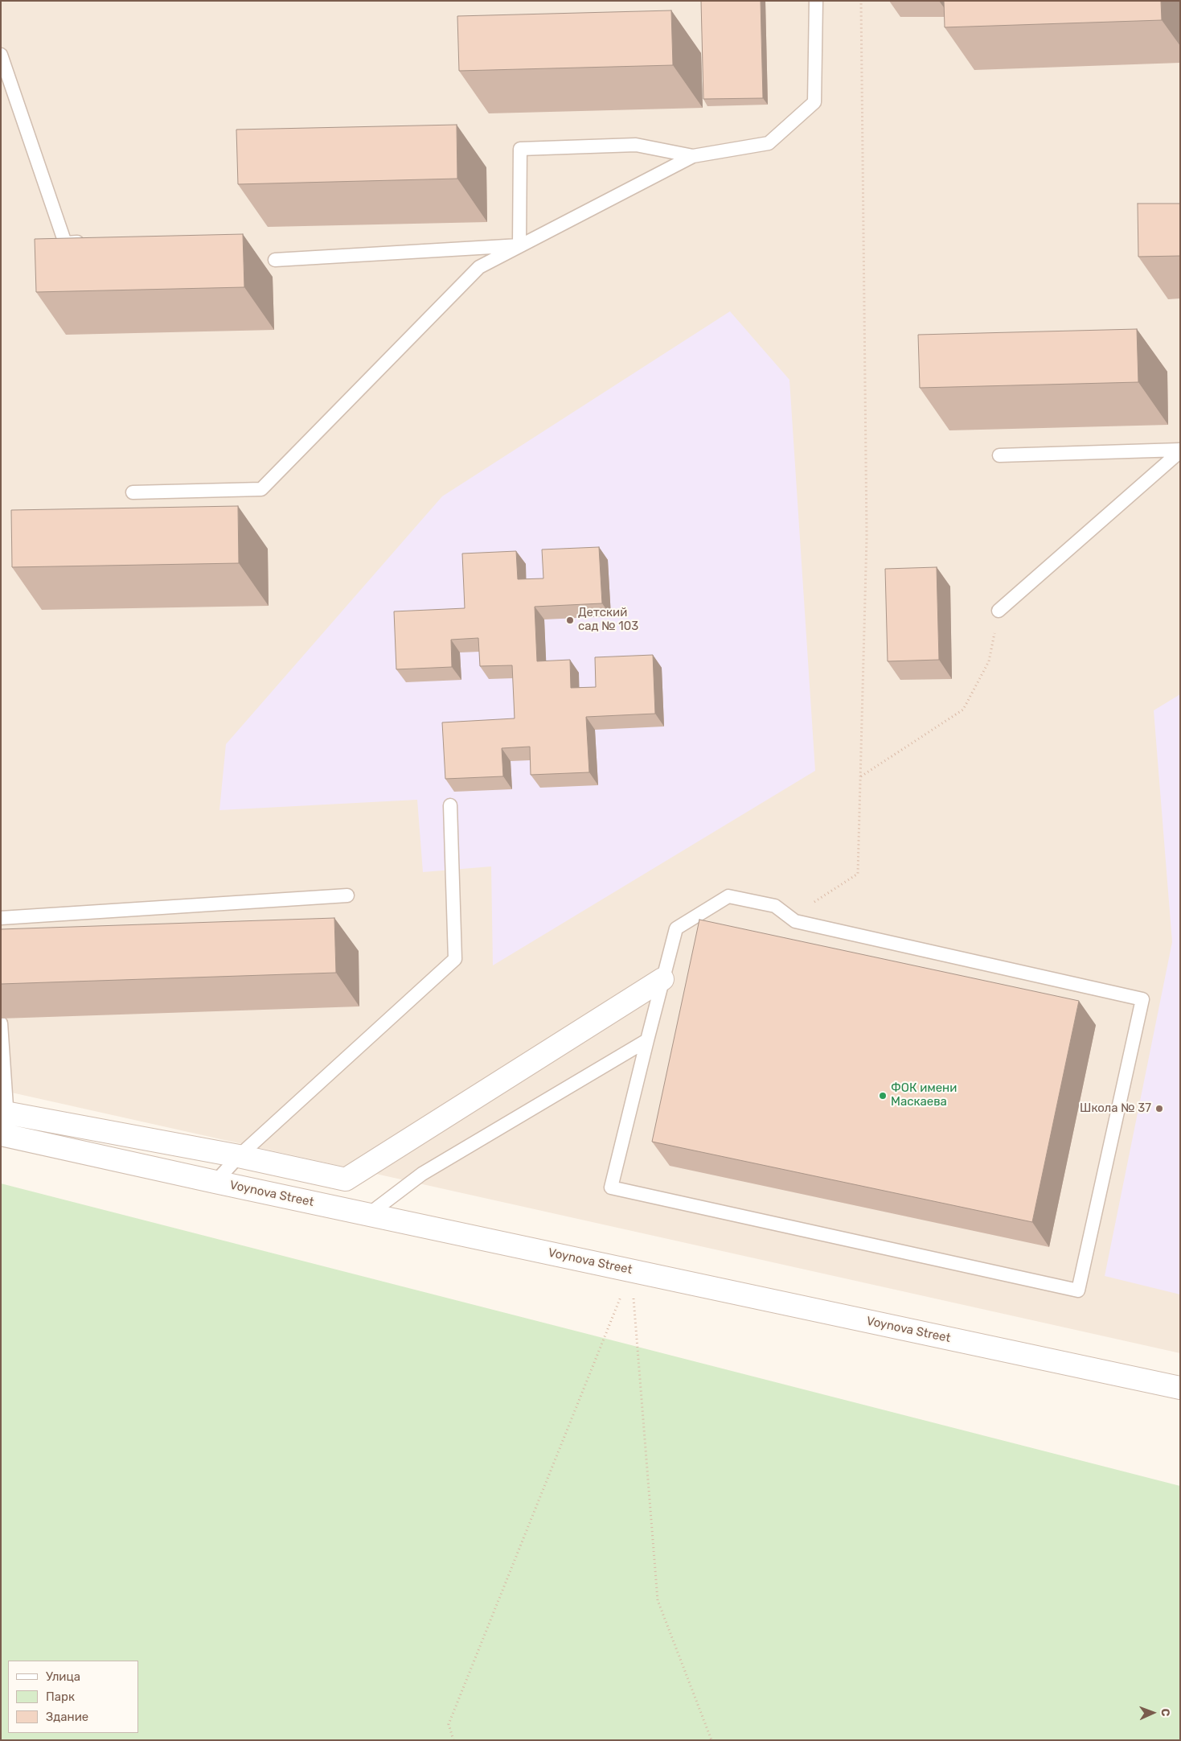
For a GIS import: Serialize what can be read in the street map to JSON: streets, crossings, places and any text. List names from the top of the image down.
{
  "streets": {
    "street": ["Voynova Street"]
  },
  "places": ["Детский сад № 103", "ФОК имени Маскаева", "Школа № 37"],
  "legend": ["Улица", "Парк", "Здание"],
  "north": "right"
}
